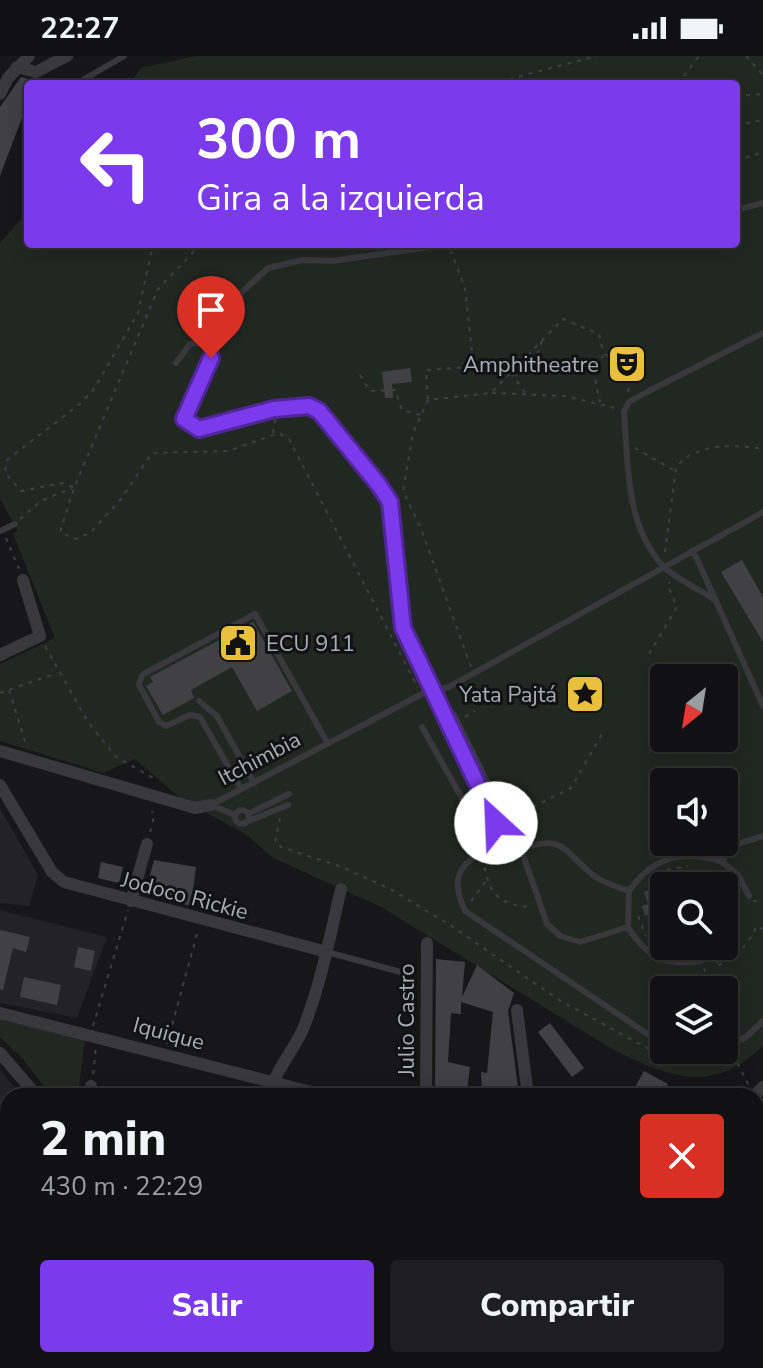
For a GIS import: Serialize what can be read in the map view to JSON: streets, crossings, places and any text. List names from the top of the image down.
{
  "streets": {
    "street": [
      "Itchimbia",
      "Jodoco Rickie",
      "Julio Castro",
      "Iquique"
    ]
  },
  "places": {
    "theatre": ["Amphitheatre"],
    "public building": ["ECU 911"],
    "place": ["Yata Pajtá"]
  },
  "north": "bottom left",
  "page": {
    "status": "22:27",
    "turn": ["300 m", "Gira a la izquierda"],
    "heading": ["2 min", "430 m · 22:29"],
    "buttons": ["Salir", "Compartir"]
  }
}
